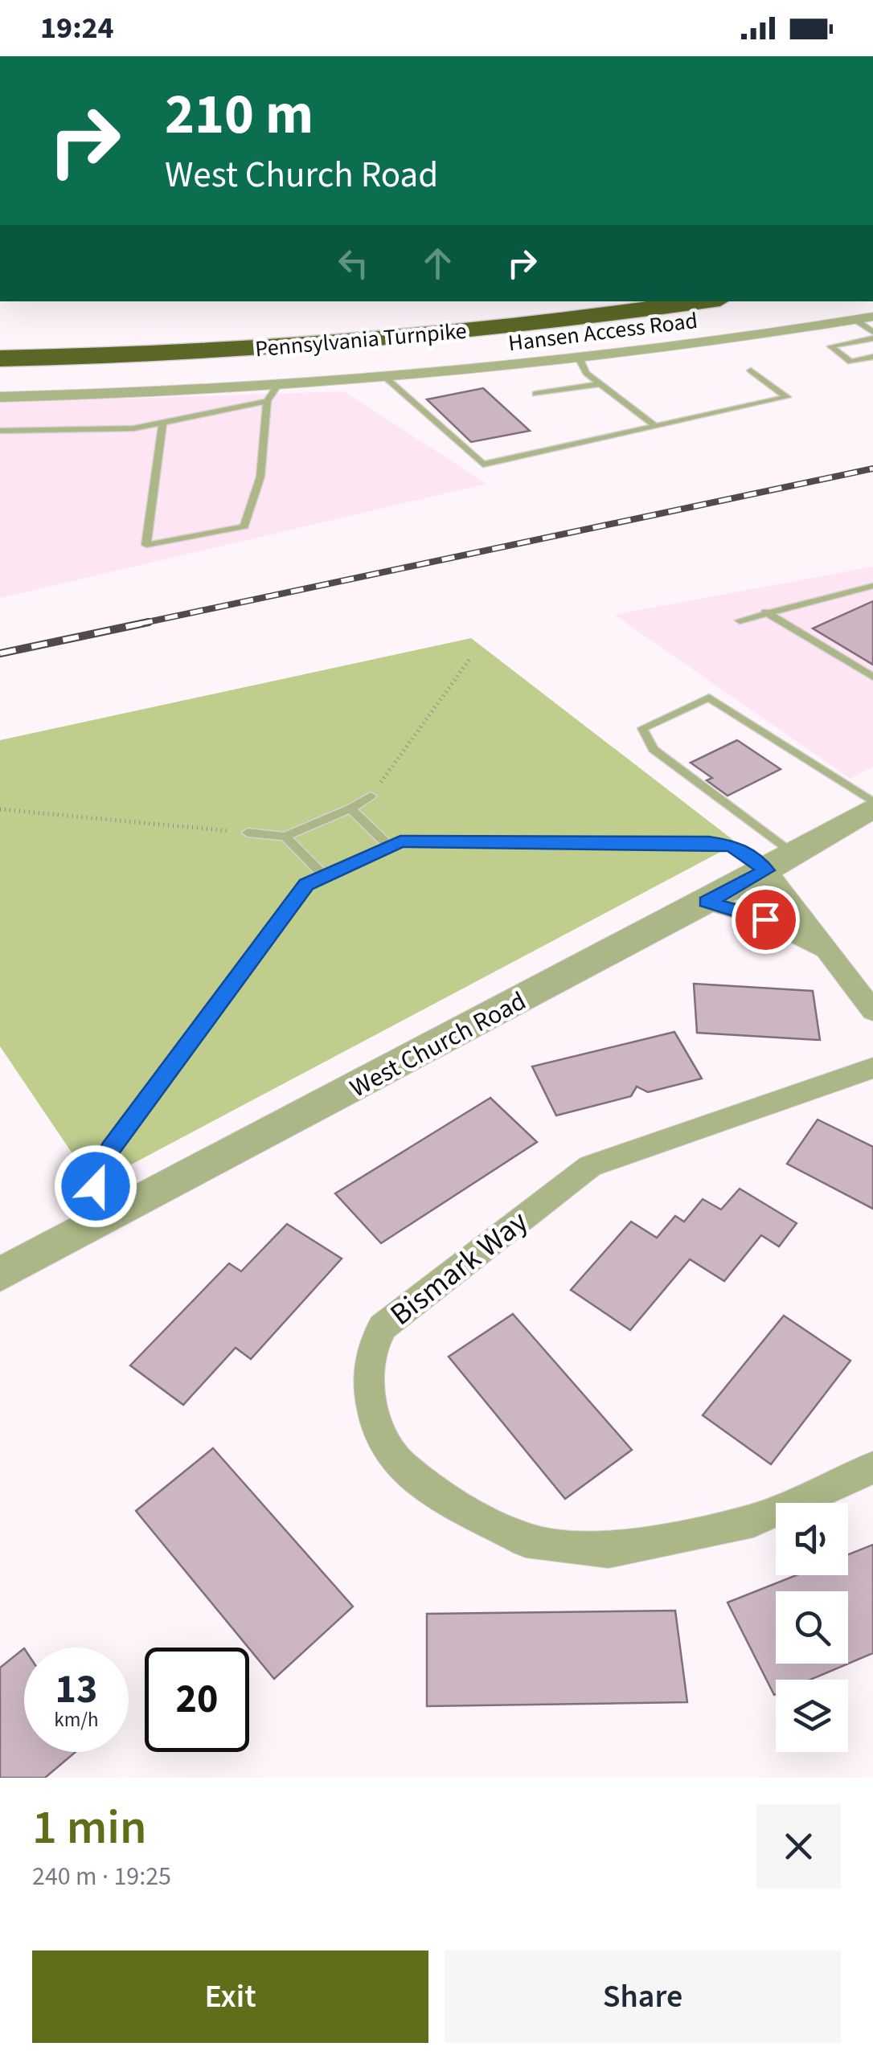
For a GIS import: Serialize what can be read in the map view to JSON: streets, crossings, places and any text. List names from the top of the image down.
{
  "streets": {
    "highway": ["Pennsylvania Turnpike"],
    "street": ["Hansen Access Road", "West Church Road", "Bismark Way"]
  },
  "page": {
    "status": "19:24",
    "turn": ["210 m", "West Church Road"],
    "speed": "13 km/h",
    "limit": "20",
    "heading": ["1 min", "240 m · 19:25"],
    "buttons": ["Exit", "Share"]
  }
}
